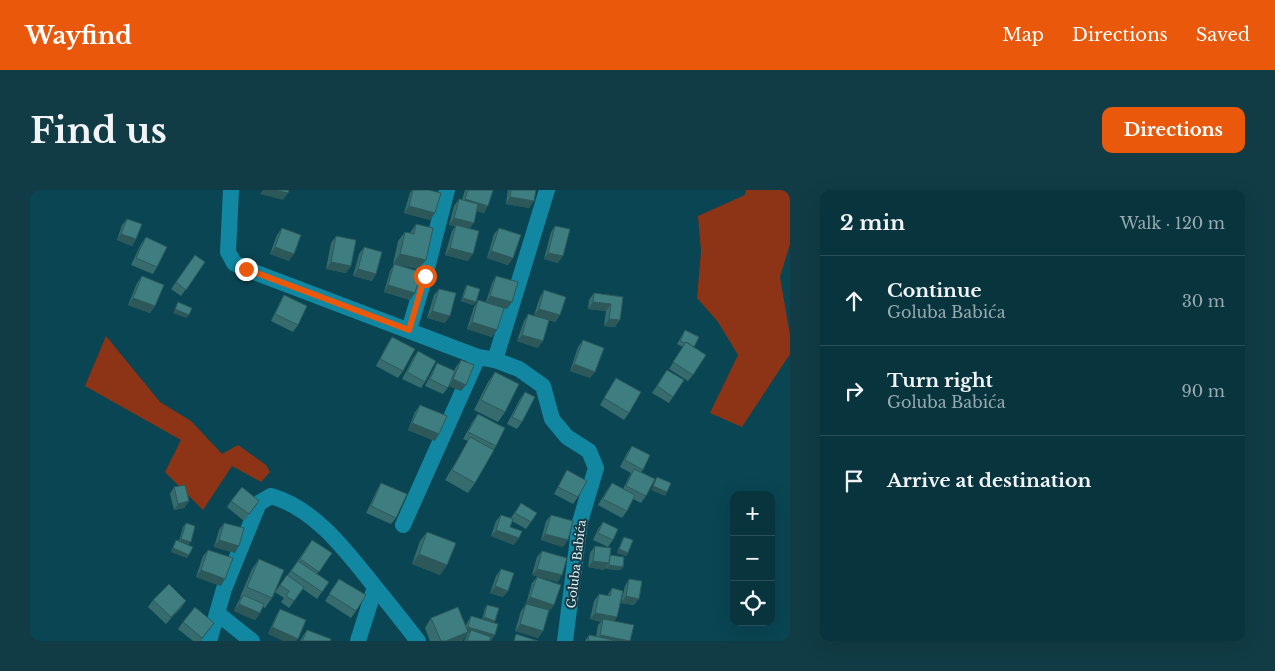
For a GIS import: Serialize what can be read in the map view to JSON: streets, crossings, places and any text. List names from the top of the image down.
{
  "streets": {
    "street": ["Goluba Babića"]
  },
  "page": {
    "header": "Wayfind",
    "nav": ["Map", "Directions", "Saved"],
    "buttons": "Directions",
    "title": "Find us",
    "heading": ["2 min", "Walk · 120 m"],
    "list": [
      ["Continue", "Goluba Babića", "30 m"],
      ["Turn right", "Goluba Babića", "90 m"],
      "Arrive at destination"
    ],
    "map_buttons": ["+", "−"]
  }
}
